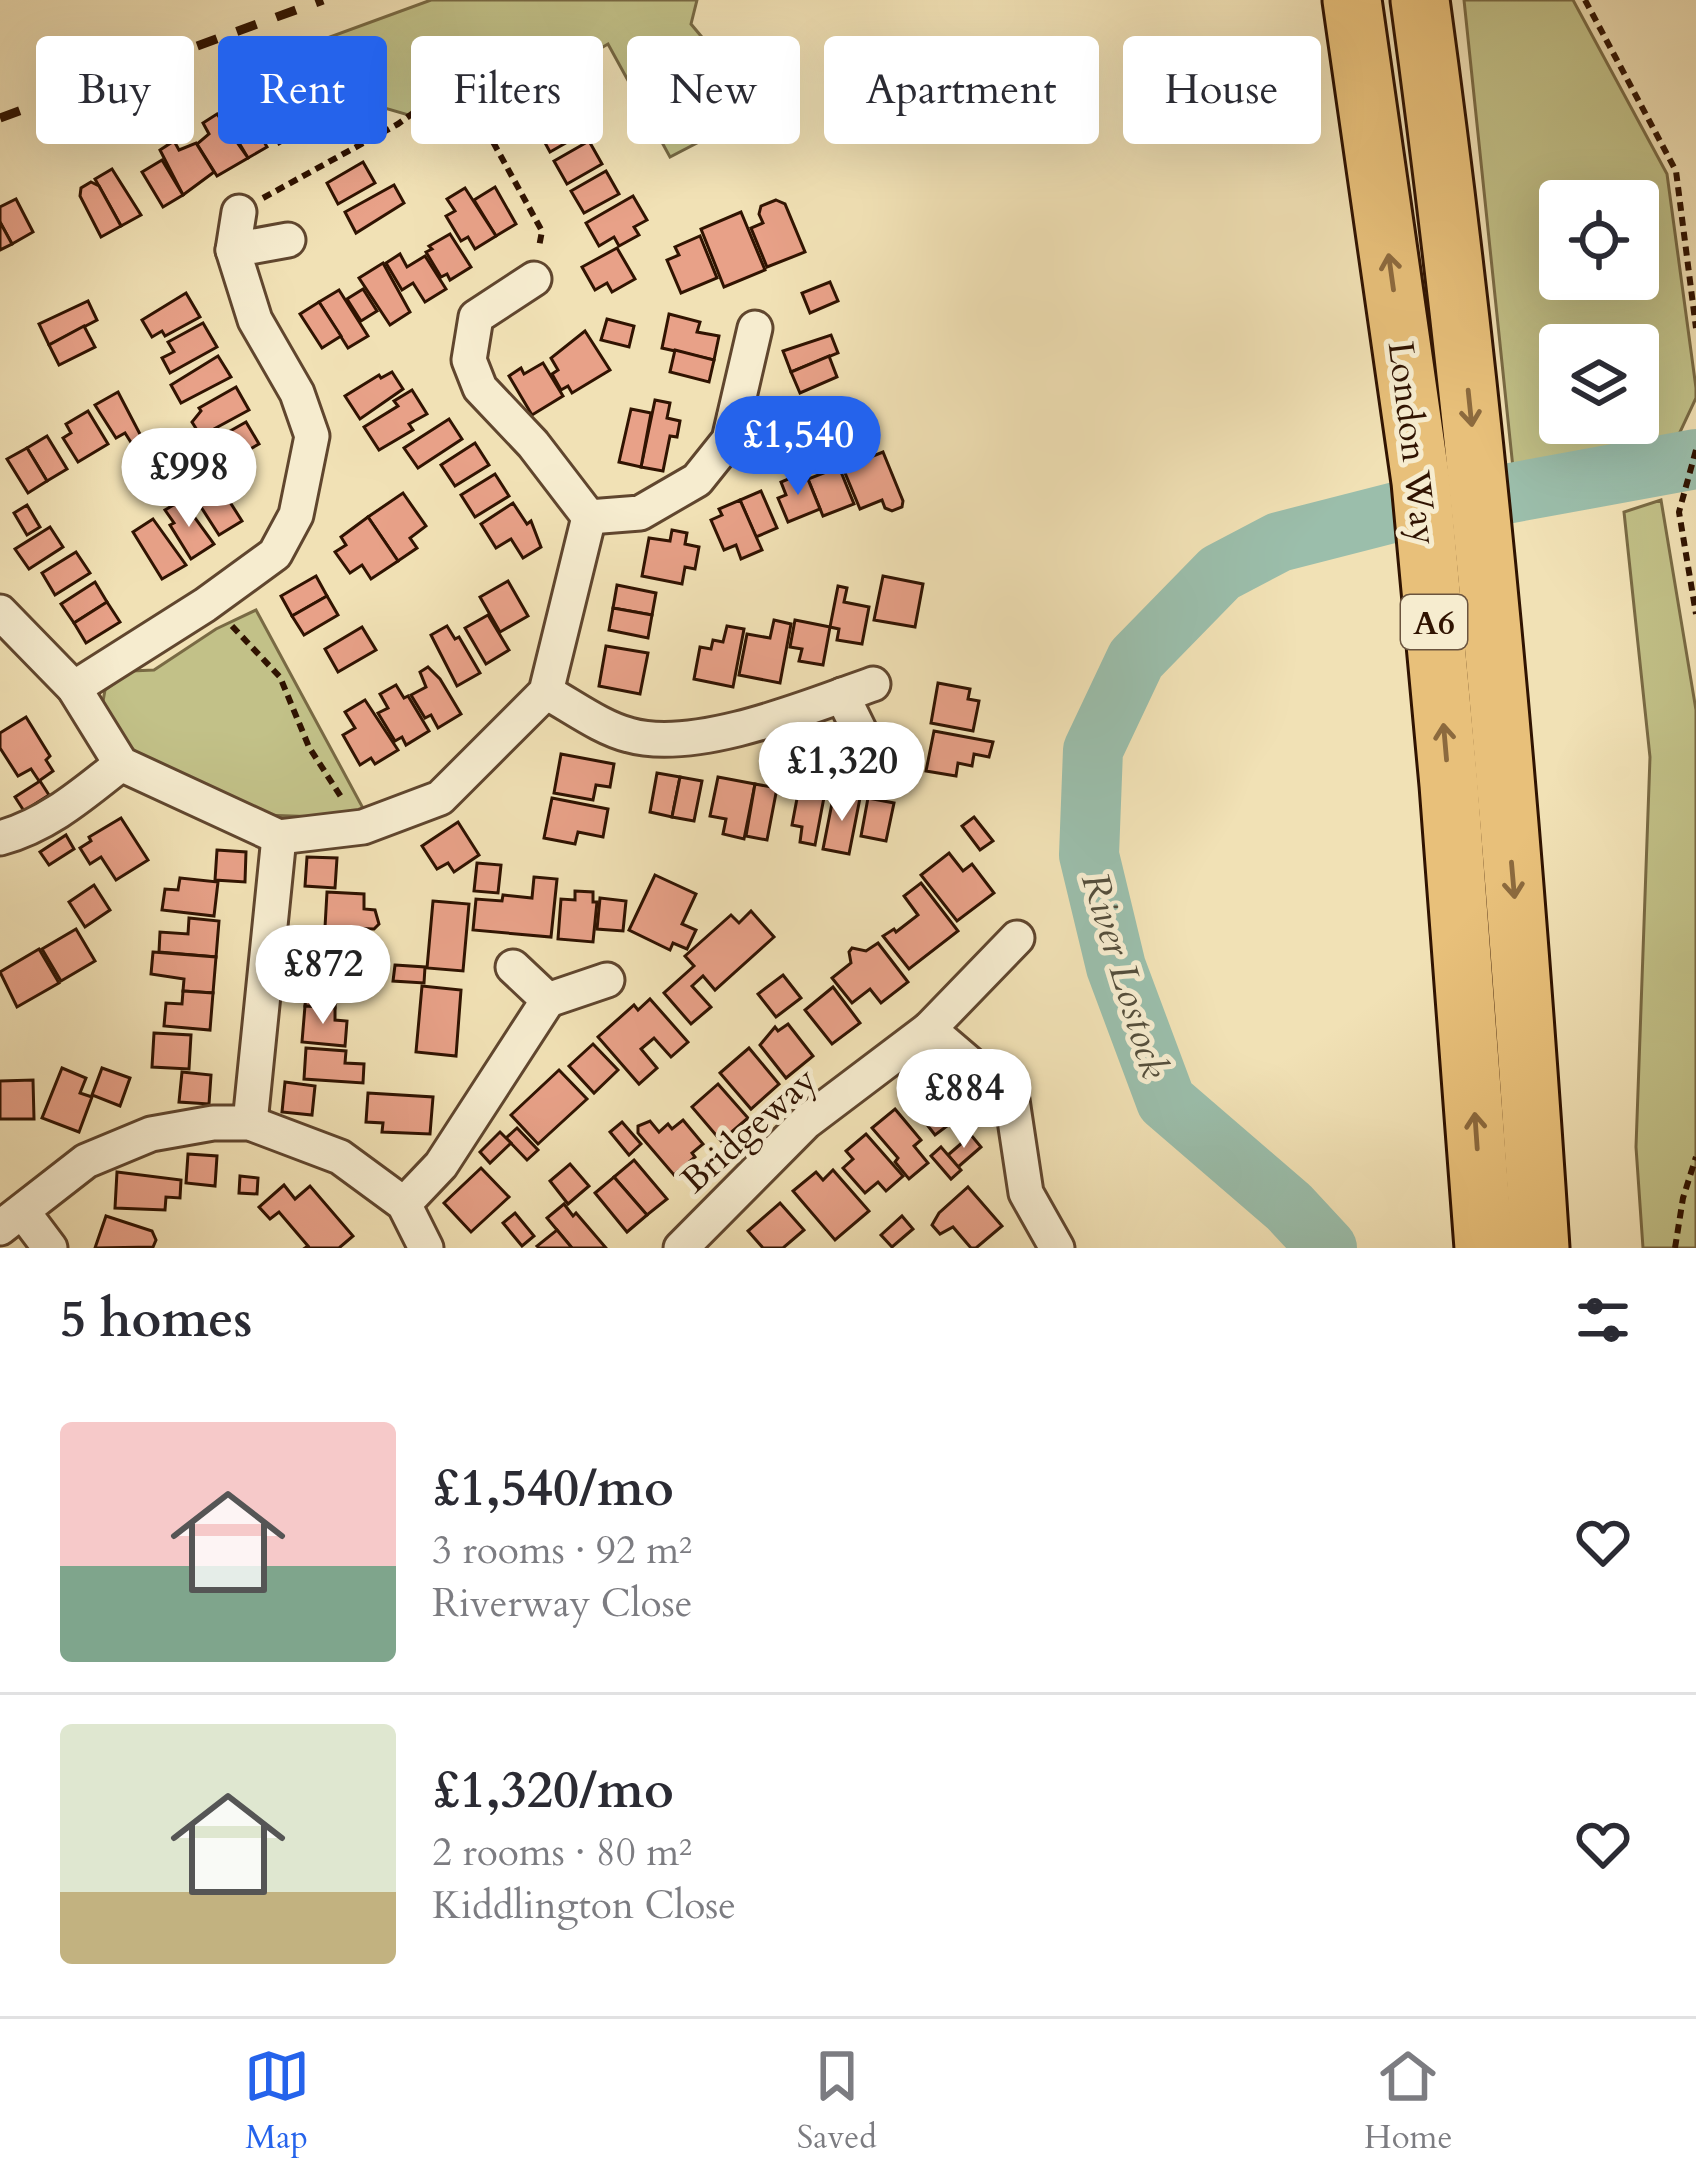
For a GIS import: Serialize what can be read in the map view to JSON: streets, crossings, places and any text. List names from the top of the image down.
{
  "streets": {
    "highway": ["London Way", "A6"],
    "street": ["Bridgeway"]
  },
  "water": ["River Lostock"],
  "page": {
    "chip": [
      "Buy",
      "Rent",
      "Filters",
      "New",
      "Apartment",
      "House"
    ],
    "price": [
      "£1,540",
      "£998",
      "£1,320",
      "£872",
      "£884"
    ],
    "heading": "5 homes",
    "list": [
      {
        "name": "£1,540/mo",
        "note": "3 rooms · 92 m² · Riverway Close"
      },
      {
        "name": "£1,320/mo",
        "note": "2 rooms · 80 m² · Kiddlington Close"
      }
    ],
    "tabs": ["Map", "Saved", "Home"]
  }
}
